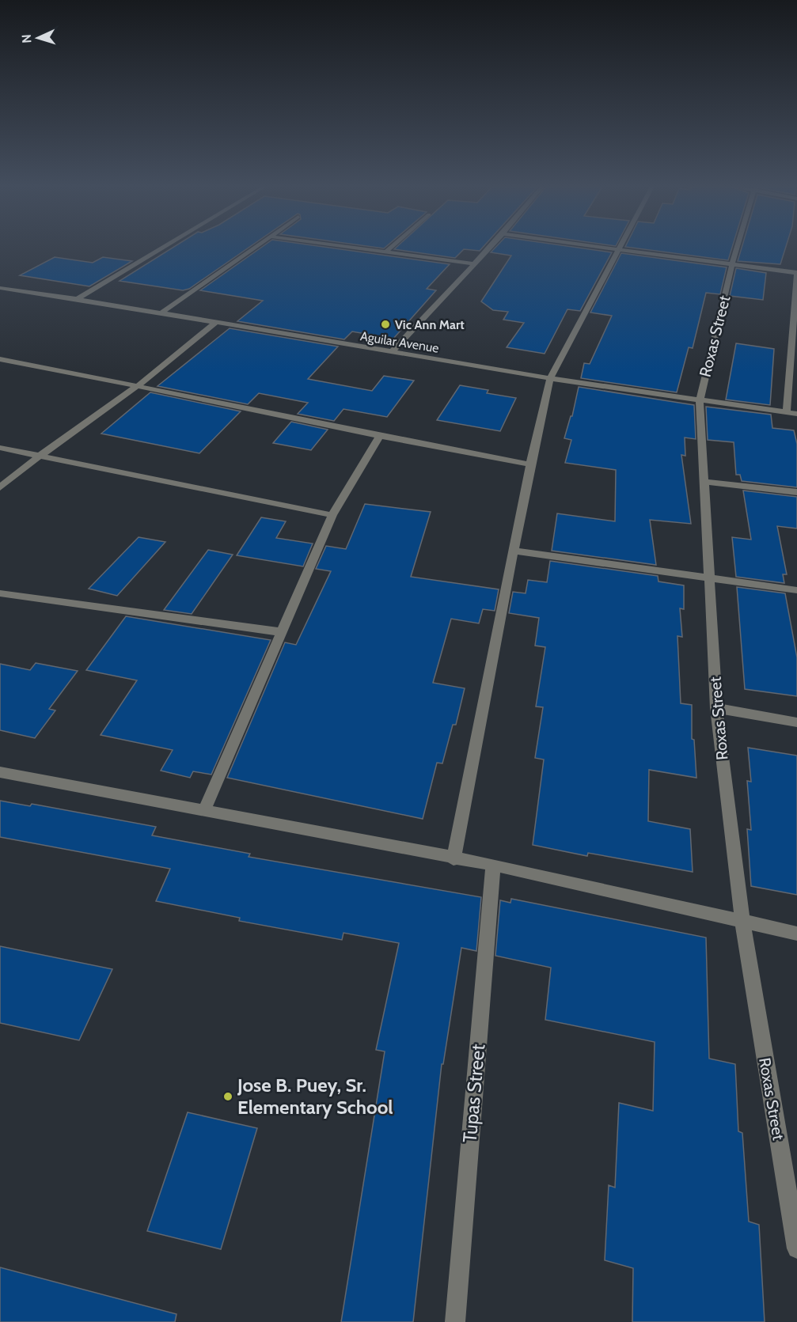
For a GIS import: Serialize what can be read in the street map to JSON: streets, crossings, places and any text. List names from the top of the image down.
{
  "streets": {
    "street": ["Roxas Street", "Aguilar Avenue", "Tupas Street"]
  },
  "crossings": [
    ["Roxas Street", "Aguilar Avenue"]
  ],
  "places": ["Vic Ann Mart", "Jose B. Puey, Sr. Elementary School"],
  "north": "left"
}
